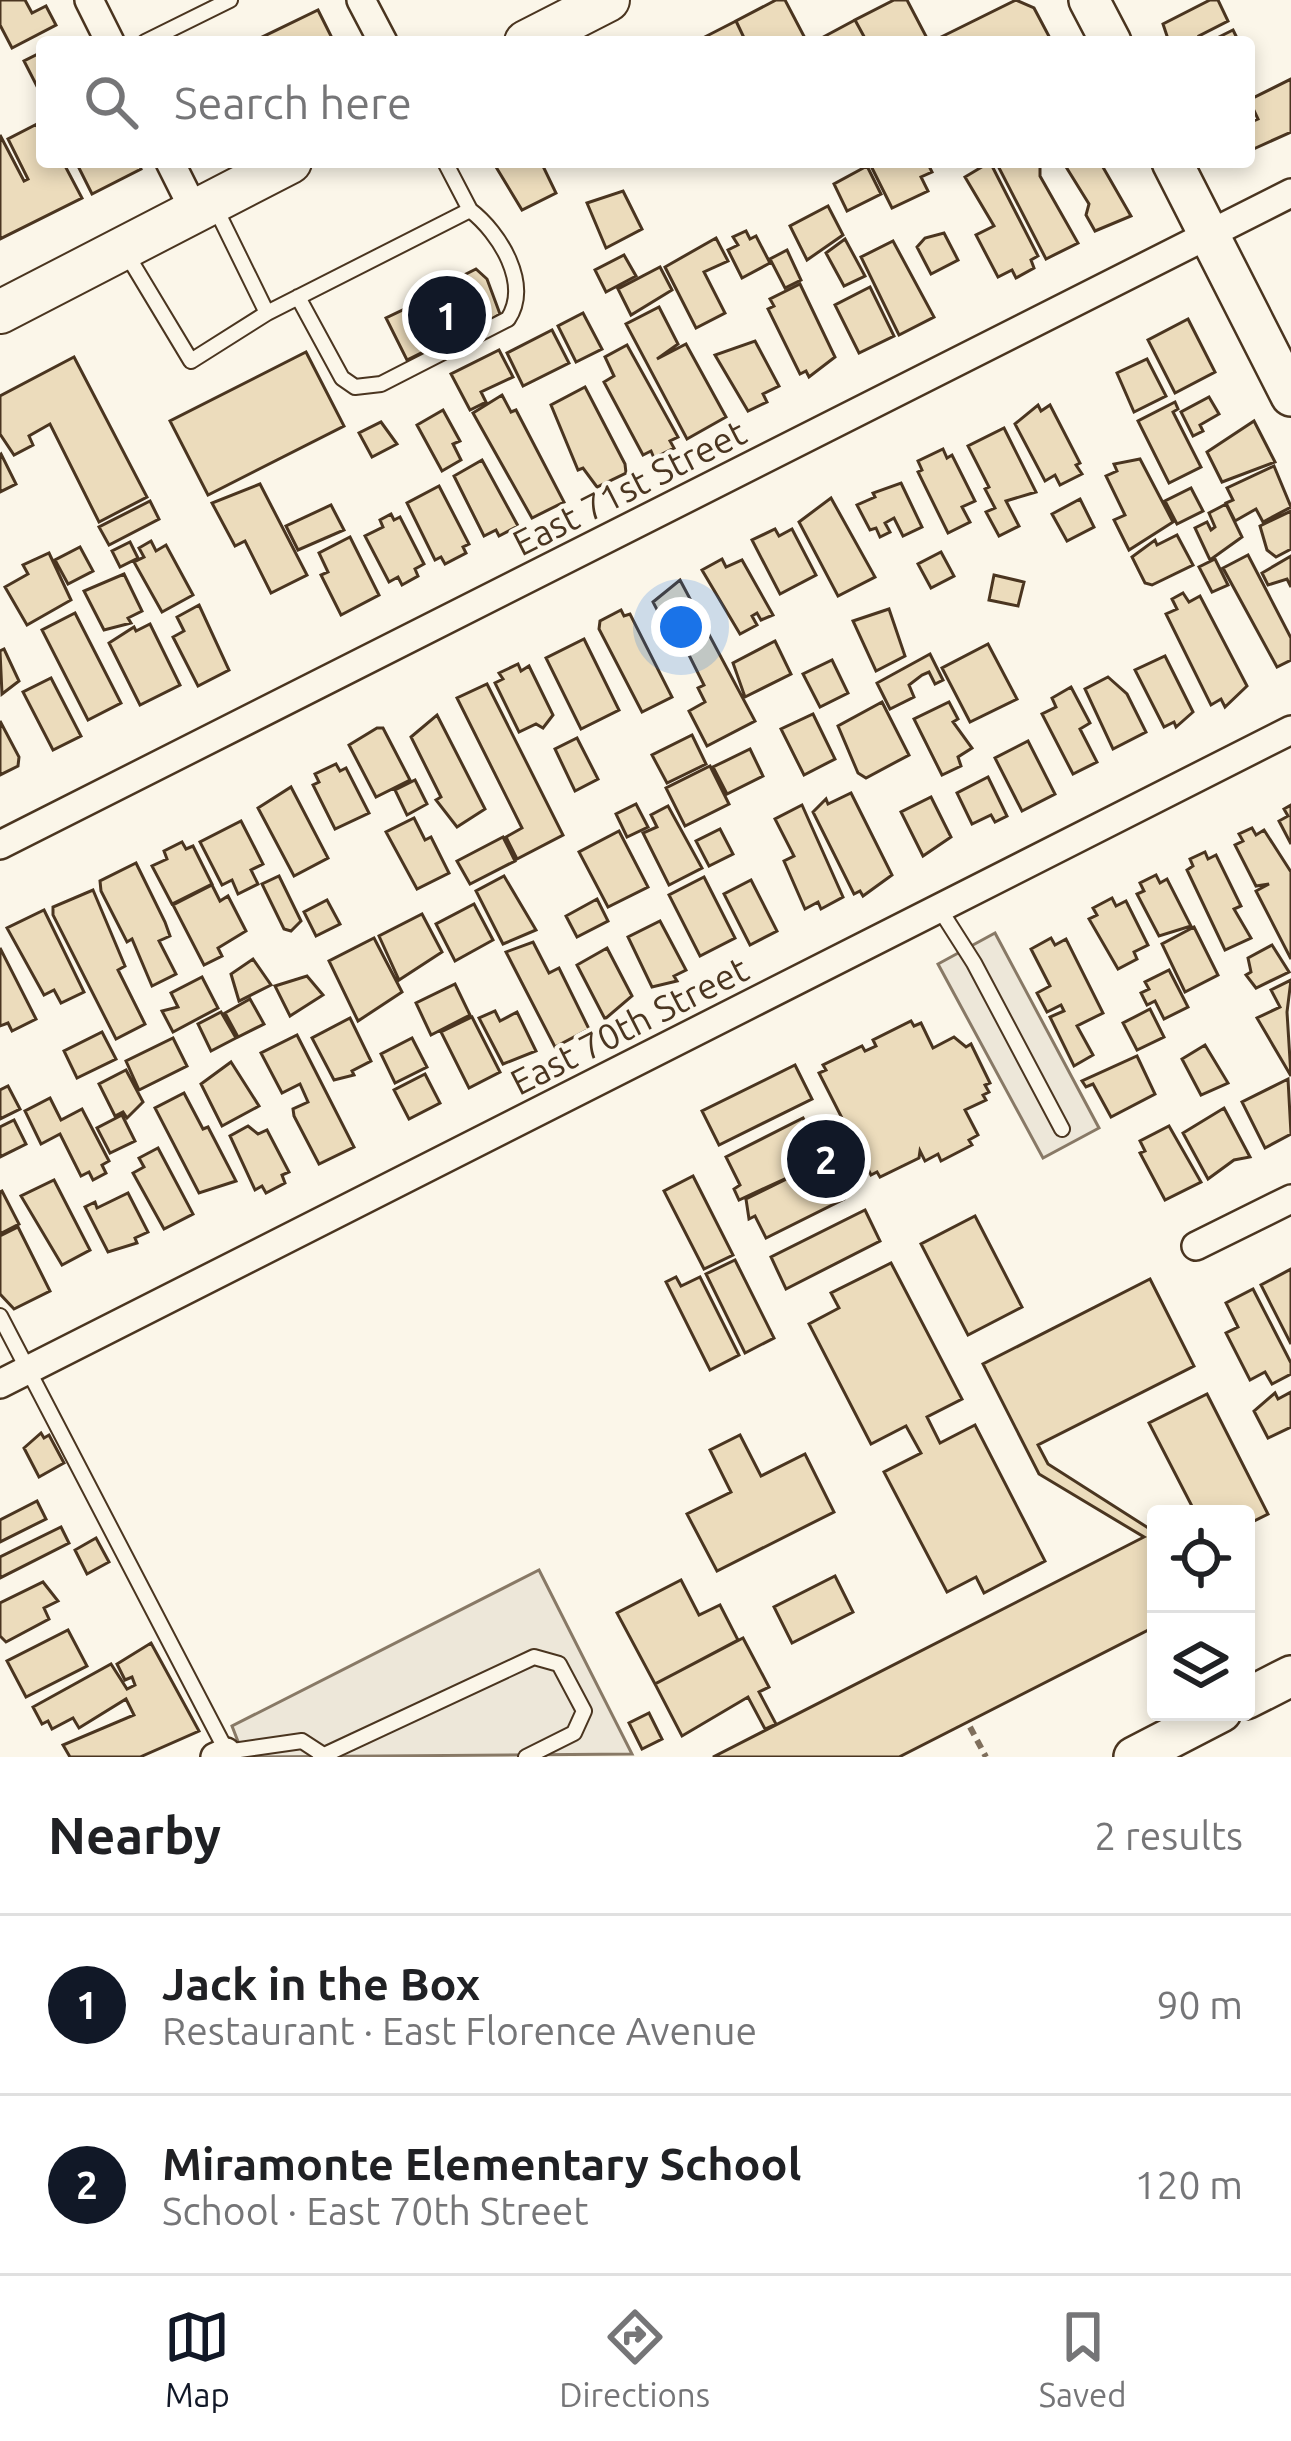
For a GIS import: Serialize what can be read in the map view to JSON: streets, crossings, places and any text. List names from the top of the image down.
{
  "streets": {
    "street": ["East 71st Street", "East 70th Street"]
  },
  "page": {
    "search": "Search here",
    "pins": ["1", "2"],
    "heading": ["Nearby", "2 results"],
    "list": [
      {
        "mark": "1",
        "name": "Jack in the Box",
        "note": "Restaurant · East Florence Avenue",
        "value": "90 m"
      },
      {
        "mark": "2",
        "name": "Miramonte Elementary School",
        "note": "School · East 70th Street",
        "value": "120 m"
      }
    ],
    "nav": ["Map", "Directions", "Saved"]
  }
}
